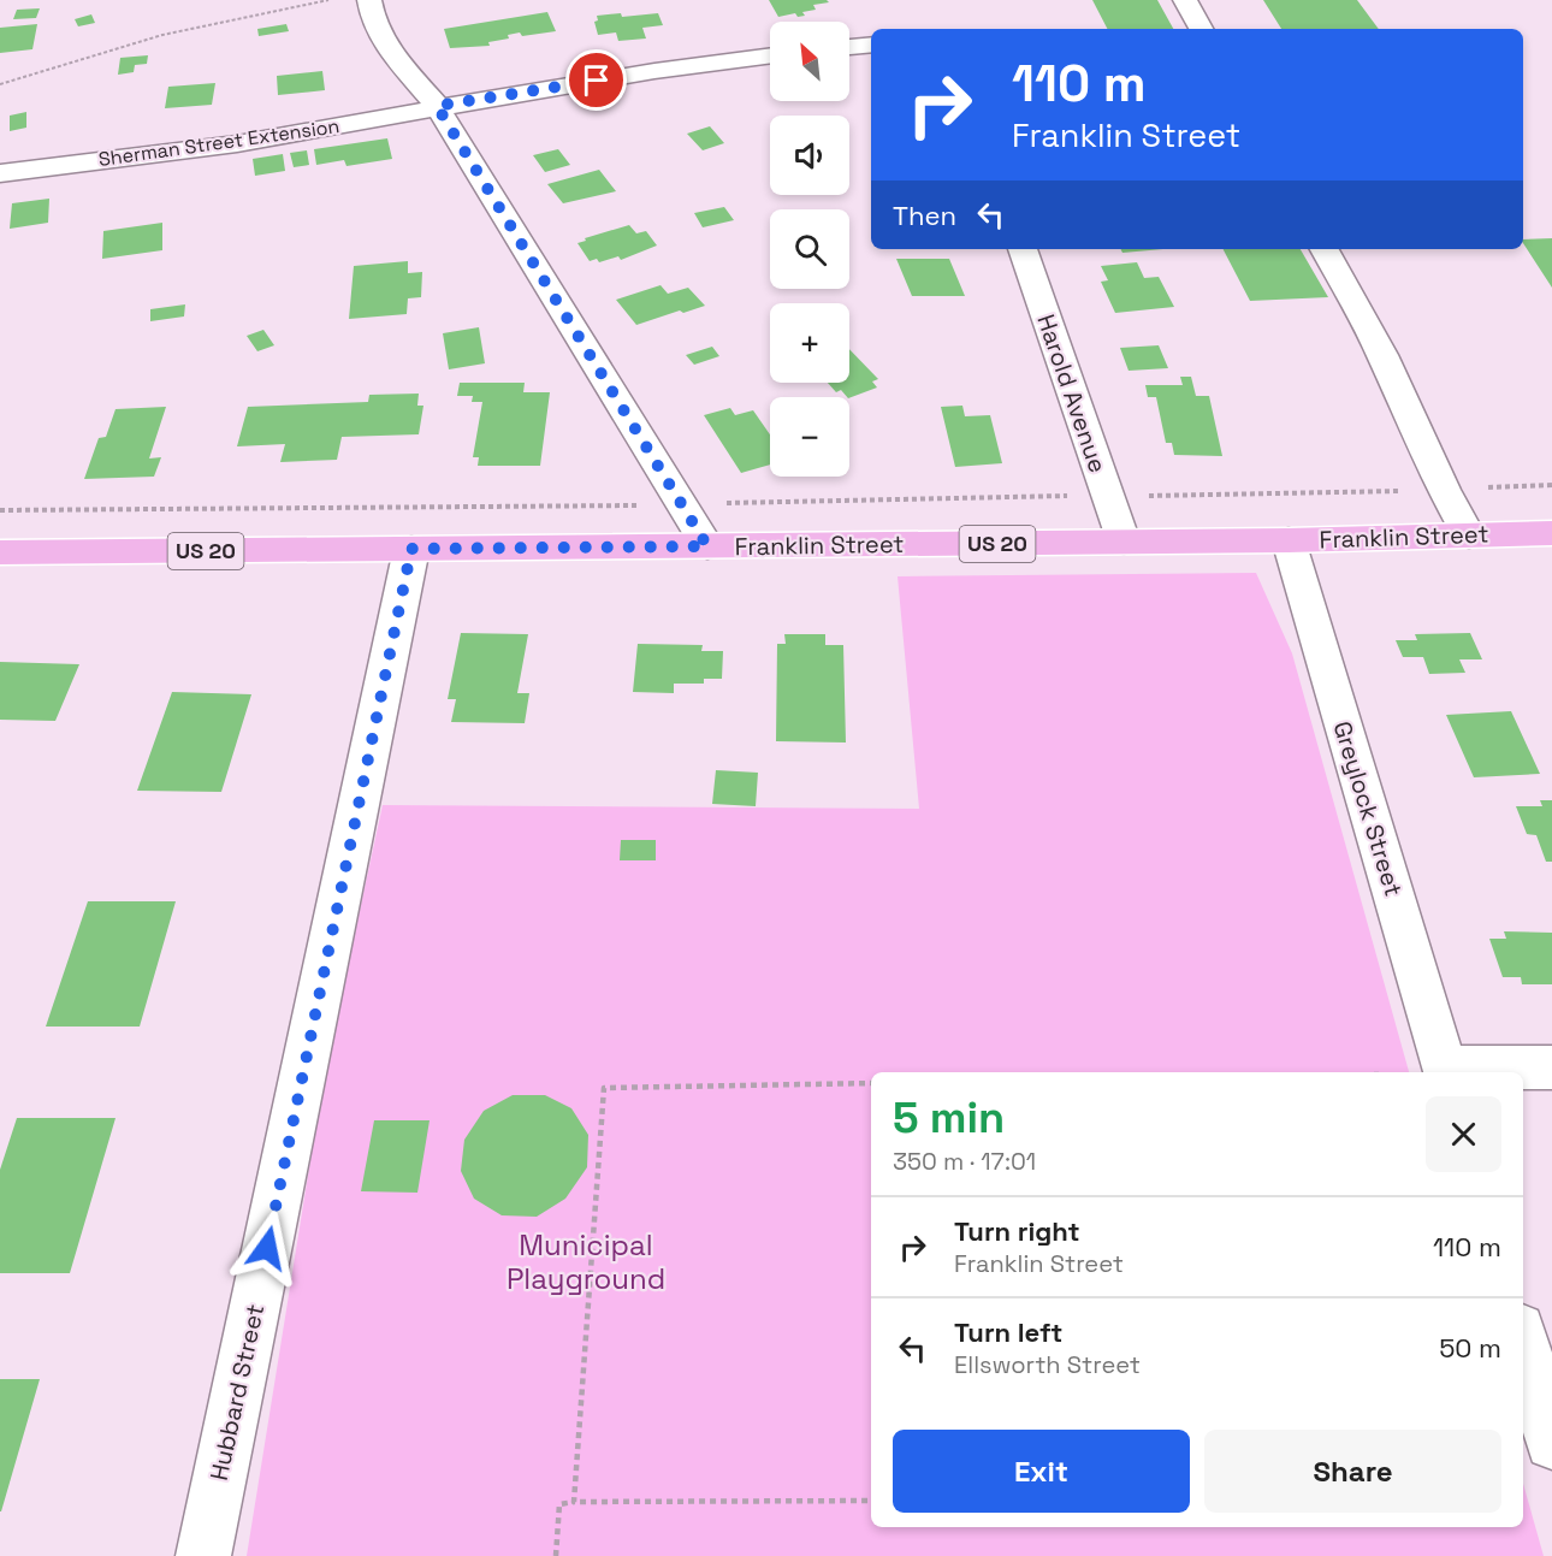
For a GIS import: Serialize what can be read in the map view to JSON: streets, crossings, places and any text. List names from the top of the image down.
{
  "streets": {
    "main road": ["Franklin Street", "US 20"],
    "street": [
      "Sherman Street Extension",
      "Harold Avenue",
      "Greylock Street",
      "Hubbard Street"
    ]
  },
  "crossings": [
    ["Harold Avenue", "Franklin Street"],
    ["Franklin Street", "Greylock Street"],
    ["Franklin Street", "Hubbard Street"]
  ],
  "parks": ["Municipal Playground"],
  "north": "top left",
  "page": {
    "map_buttons": ["+", "−"],
    "turn": ["110 m", "Franklin Street"],
    "then": "Then",
    "heading": ["5 min", "350 m · 17:01"],
    "list": [
      {
        "name": "Turn right",
        "note": "Franklin Street",
        "value": "110 m"
      },
      {
        "name": "Turn left",
        "note": "Ellsworth Street",
        "value": "50 m"
      }
    ],
    "buttons": ["Exit", "Share"]
  }
}
